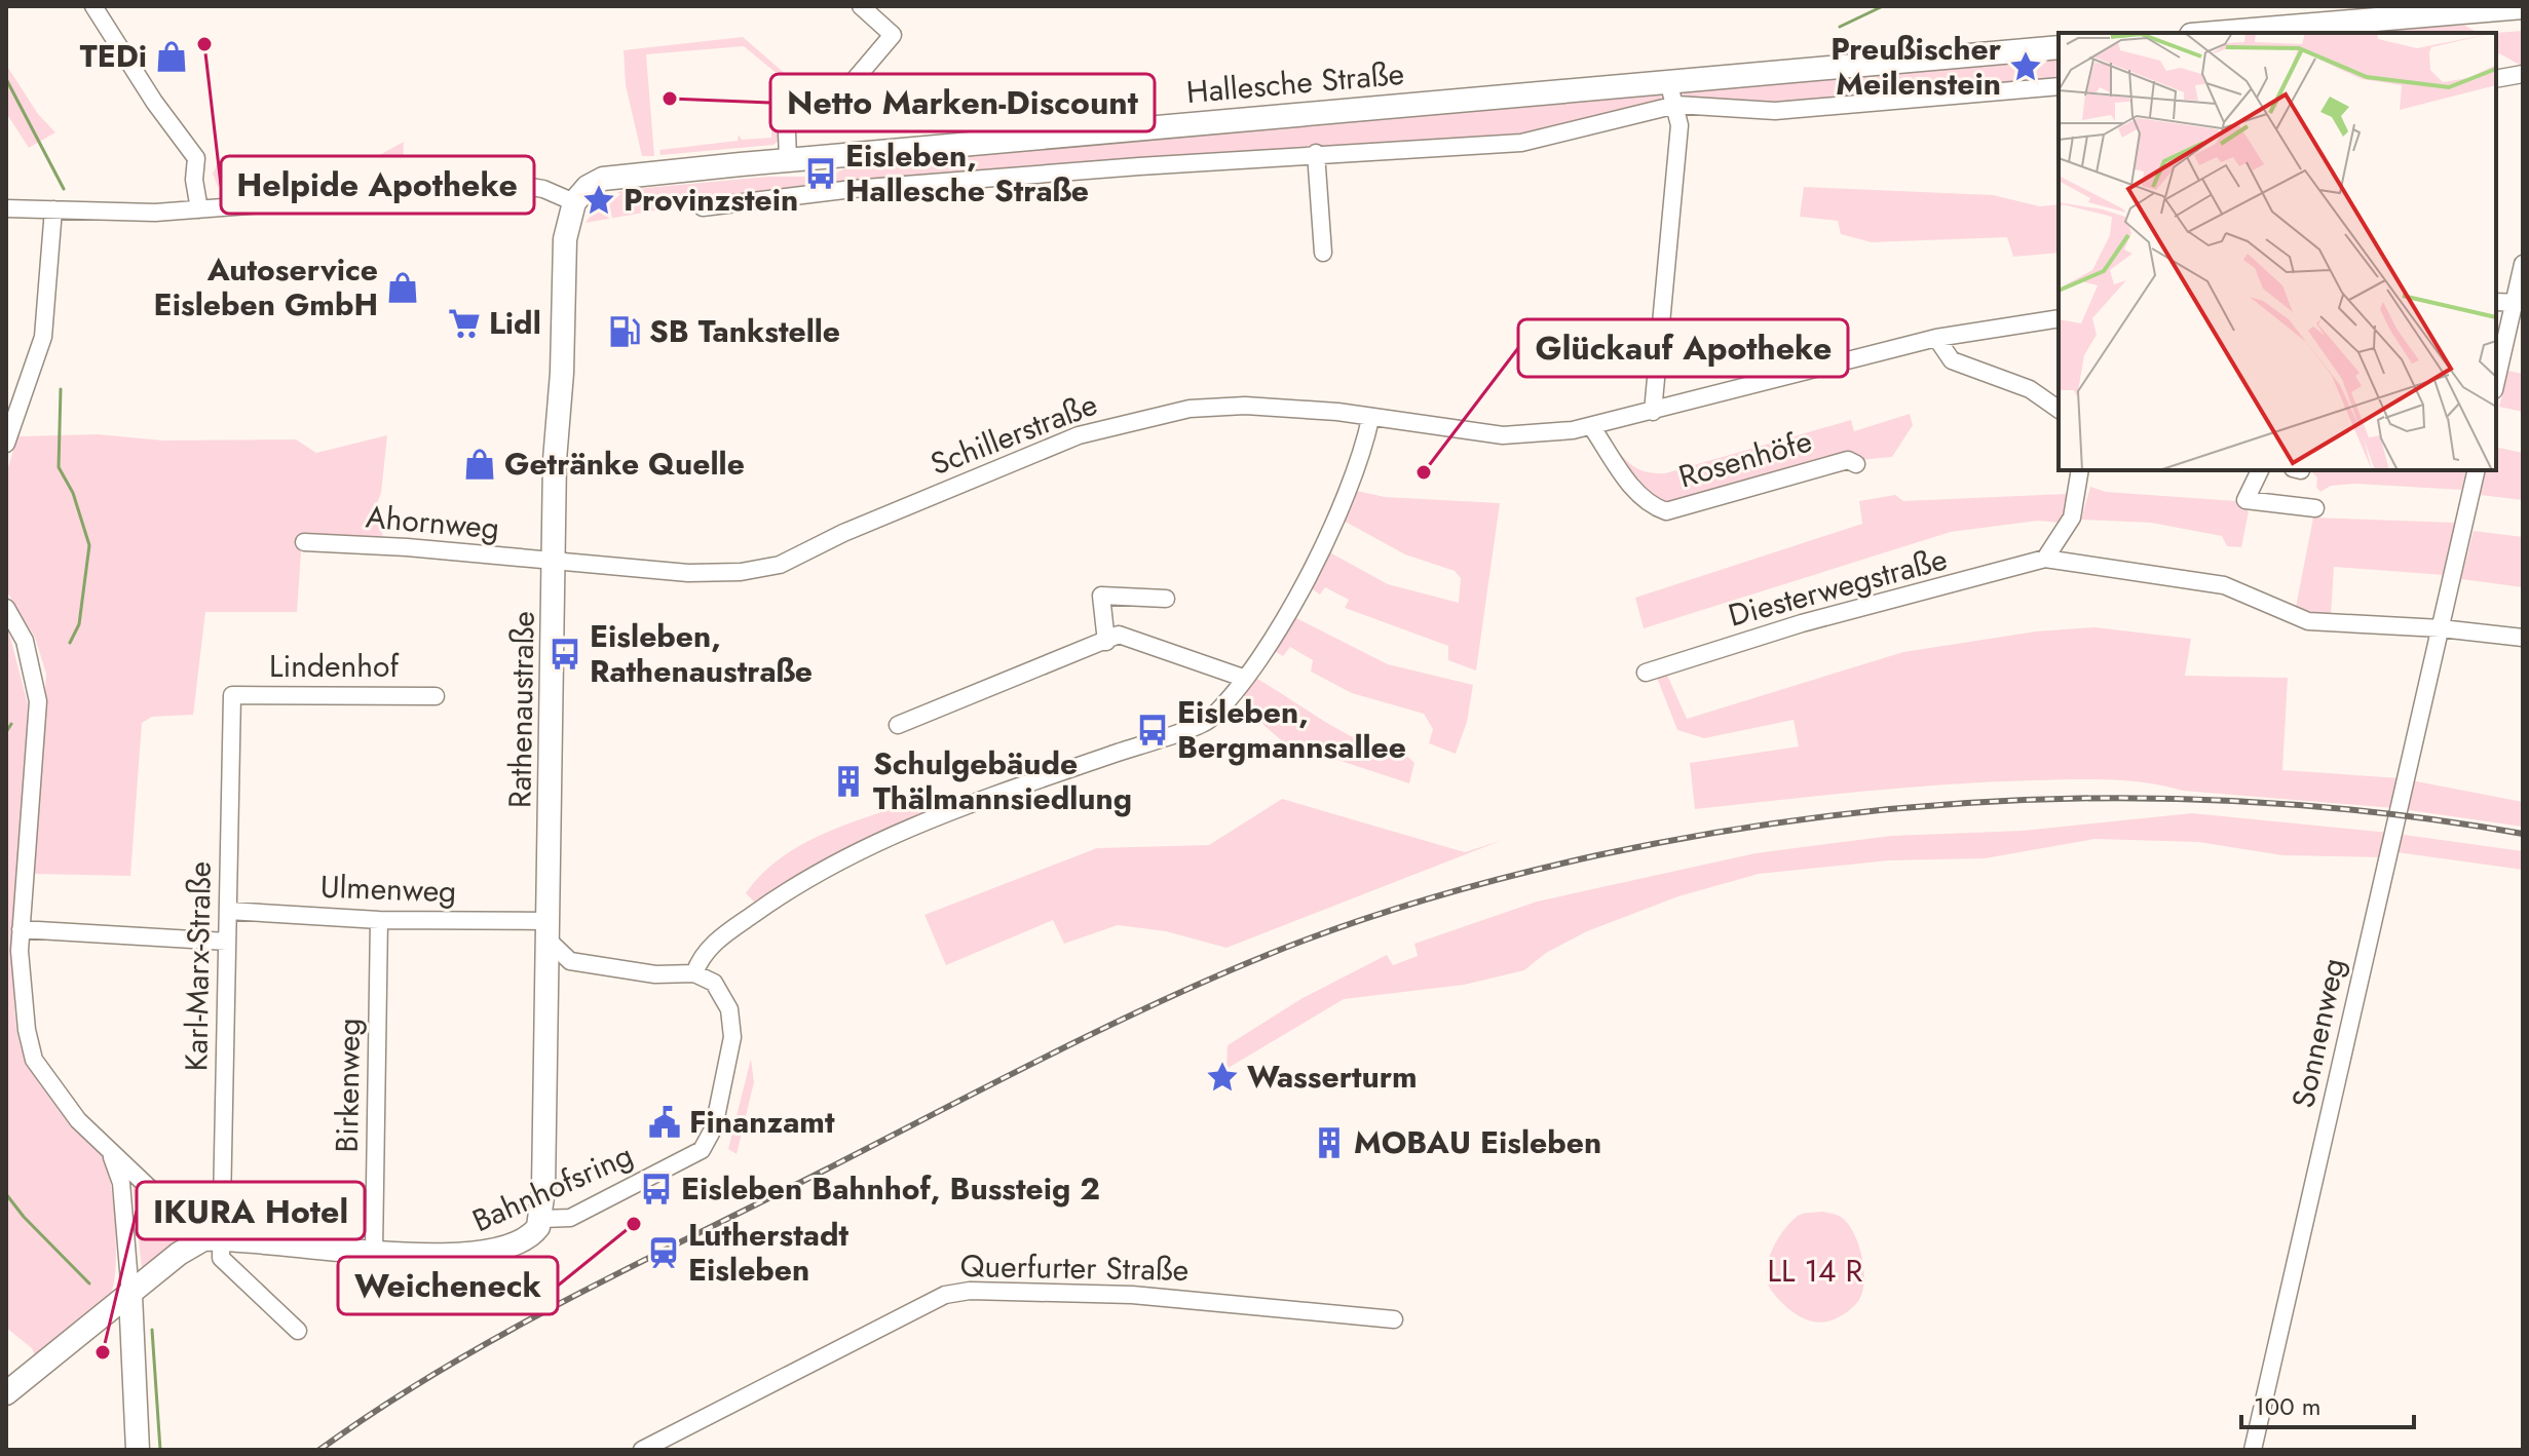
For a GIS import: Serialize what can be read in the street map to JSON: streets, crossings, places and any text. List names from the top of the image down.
{
  "streets": {
    "main road": ["Hallesche Straße", "Rathenaustraße", "Bahnhofsring"],
    "street": [
      "Schillerstraße",
      "Rosenhöfe",
      "Ahornweg",
      "Diesterwegstraße",
      "Lindenhof",
      "Ulmenweg",
      "Karl-Marx-Straße",
      "Sonnenweg",
      "Birkenweg",
      "Querfurter Straße"
    ]
  },
  "crossings": [
    ["Hallesche Straße", "Rathenaustraße"],
    ["Schillerstraße", "Rosenhöfe"],
    ["Schillerstraße", "Ahornweg"],
    ["Schillerstraße", "Rathenaustraße"],
    ["Ahornweg", "Rathenaustraße"],
    ["Diesterwegstraße", "Sonnenweg"],
    ["Lindenhof", "Karl-Marx-Straße"],
    ["Rathenaustraße", "Ulmenweg"],
    ["Rathenaustraße", "Bahnhofsring"],
    ["Ulmenweg", "Karl-Marx-Straße"],
    ["Ulmenweg", "Birkenweg"],
    ["Karl-Marx-Straße", "Bahnhofsring"],
    ["Birkenweg", "Bahnhofsring"]
  ],
  "parks": ["LL 14 R"],
  "places": {
    "other": [
      "Helpide Apotheke",
      "Netto Marken-Discount",
      "Glückauf Apotheke",
      "Weicheneck",
      "IKURA Hotel"
    ],
    "shop": ["TEDi", "Autoservice Eisleben GmbH", "Getränke Quelle"],
    "place": ["Preußischer Meilenstein", "Provinzstein", "Wasserturm"],
    "bus stop": [
      "Eisleben, Hallesche Straße",
      "Eisleben, Rathenaustraße",
      "Eisleben, Bergmannsallee",
      "Eisleben Bahnhof, Bussteig 2"
    ],
    "supermarket": ["Lidl"],
    "fuel station": ["SB Tankstelle"],
    "building": ["Schulgebäude Thälmannsiedlung", "MOBAU Eisleben"],
    "public building": ["Finanzamt"],
    "station": ["Lutherstadt Eisleben"]
  },
  "scale_bar": "100 m"
}
